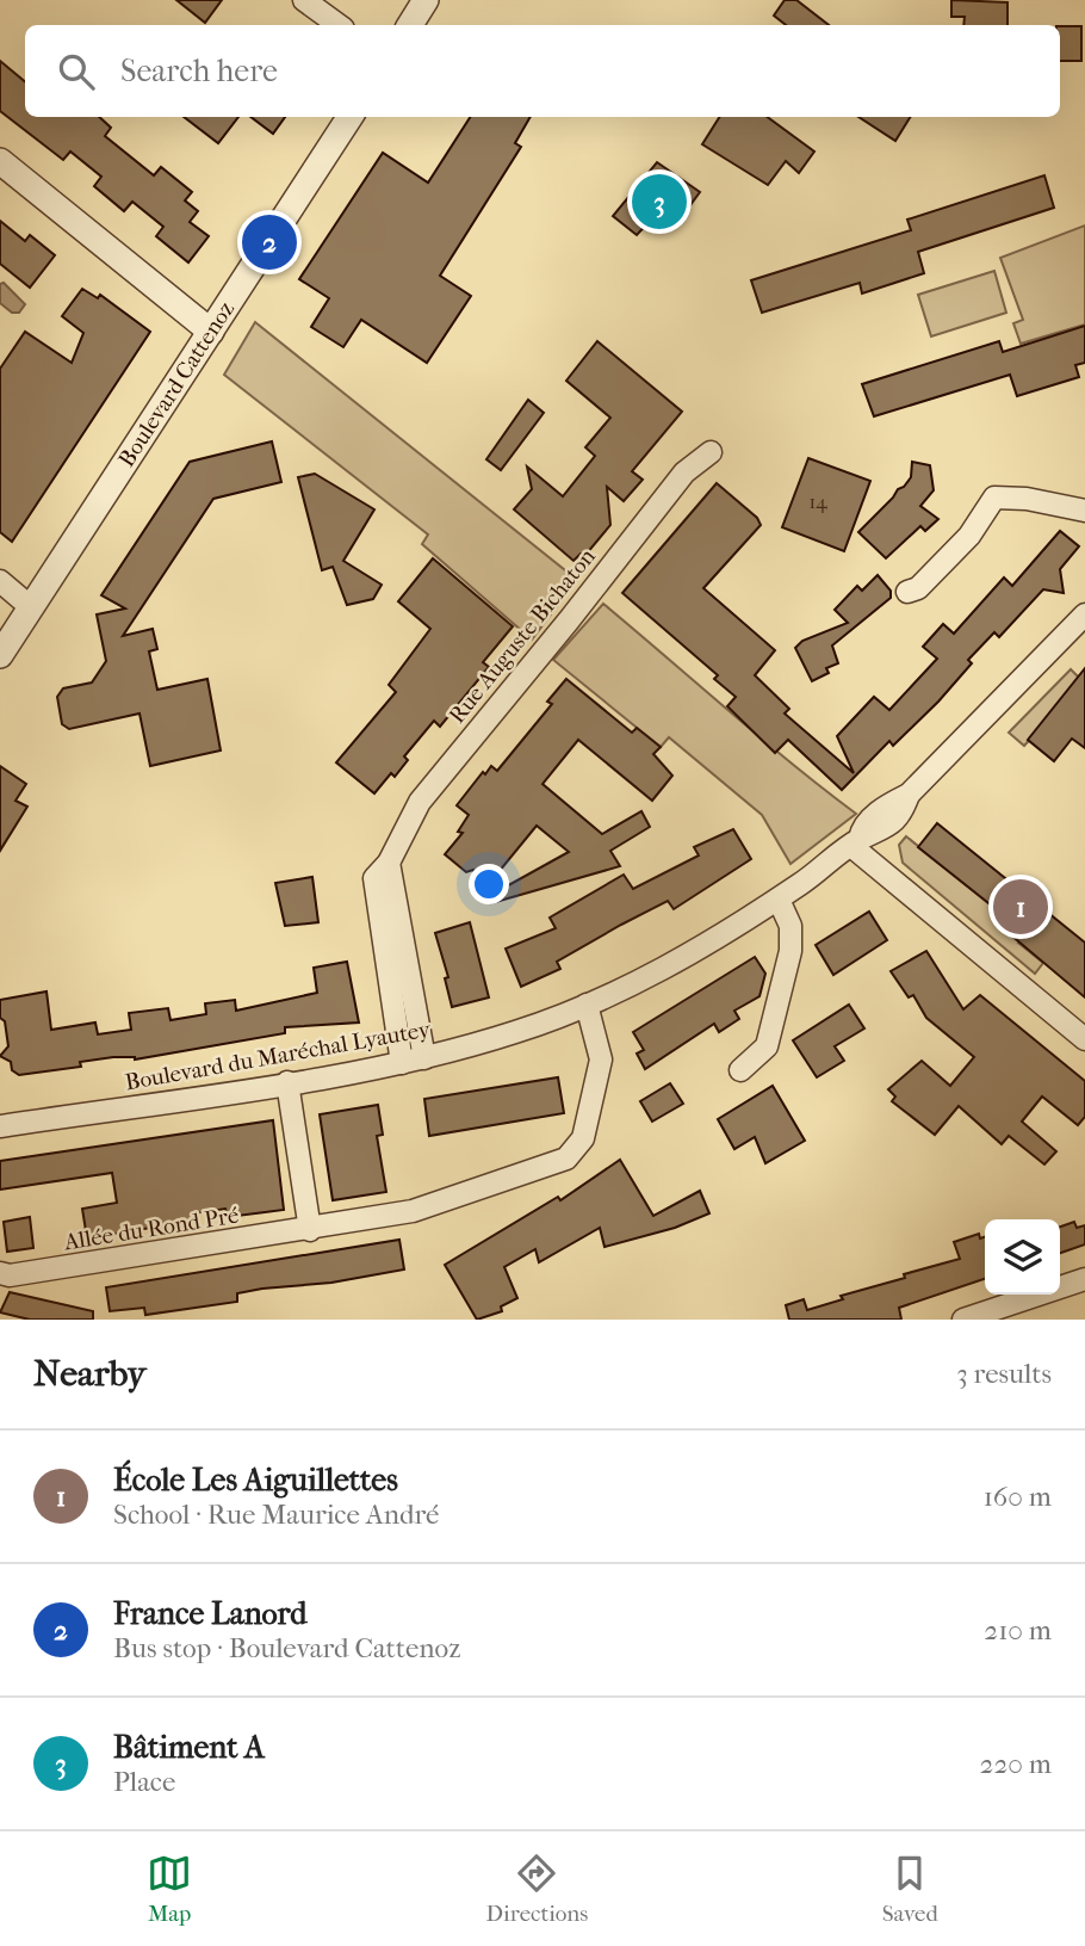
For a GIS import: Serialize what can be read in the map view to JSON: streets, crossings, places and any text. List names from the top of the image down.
{
  "streets": {
    "street": [
      "Boulevard Cattenoz",
      "Rue Auguste Bichaton",
      "Boulevard du Maréchal Lyautey",
      "Allée du Rond Pré"
    ]
  },
  "crossings": [
    ["Rue Auguste Bichaton", "Boulevard du Maréchal Lyautey"],
    ["Boulevard du Maréchal Lyautey", "Allée du Rond Pré"]
  ],
  "house_numbers": ["14"],
  "page": {
    "search": "Search here",
    "pins": ["3", "2", "1"],
    "heading": ["Nearby", "3 results"],
    "list": [
      {
        "mark": "1",
        "name": "École Les Aiguillettes",
        "note": "School · Rue Maurice André",
        "value": "160 m"
      },
      {
        "mark": "2",
        "name": "France Lanord",
        "note": "Bus stop · Boulevard Cattenoz",
        "value": "210 m"
      },
      {
        "mark": "3",
        "name": "Bâtiment A",
        "note": "Place",
        "value": "220 m"
      }
    ],
    "nav": ["Map", "Directions", "Saved"]
  }
}
